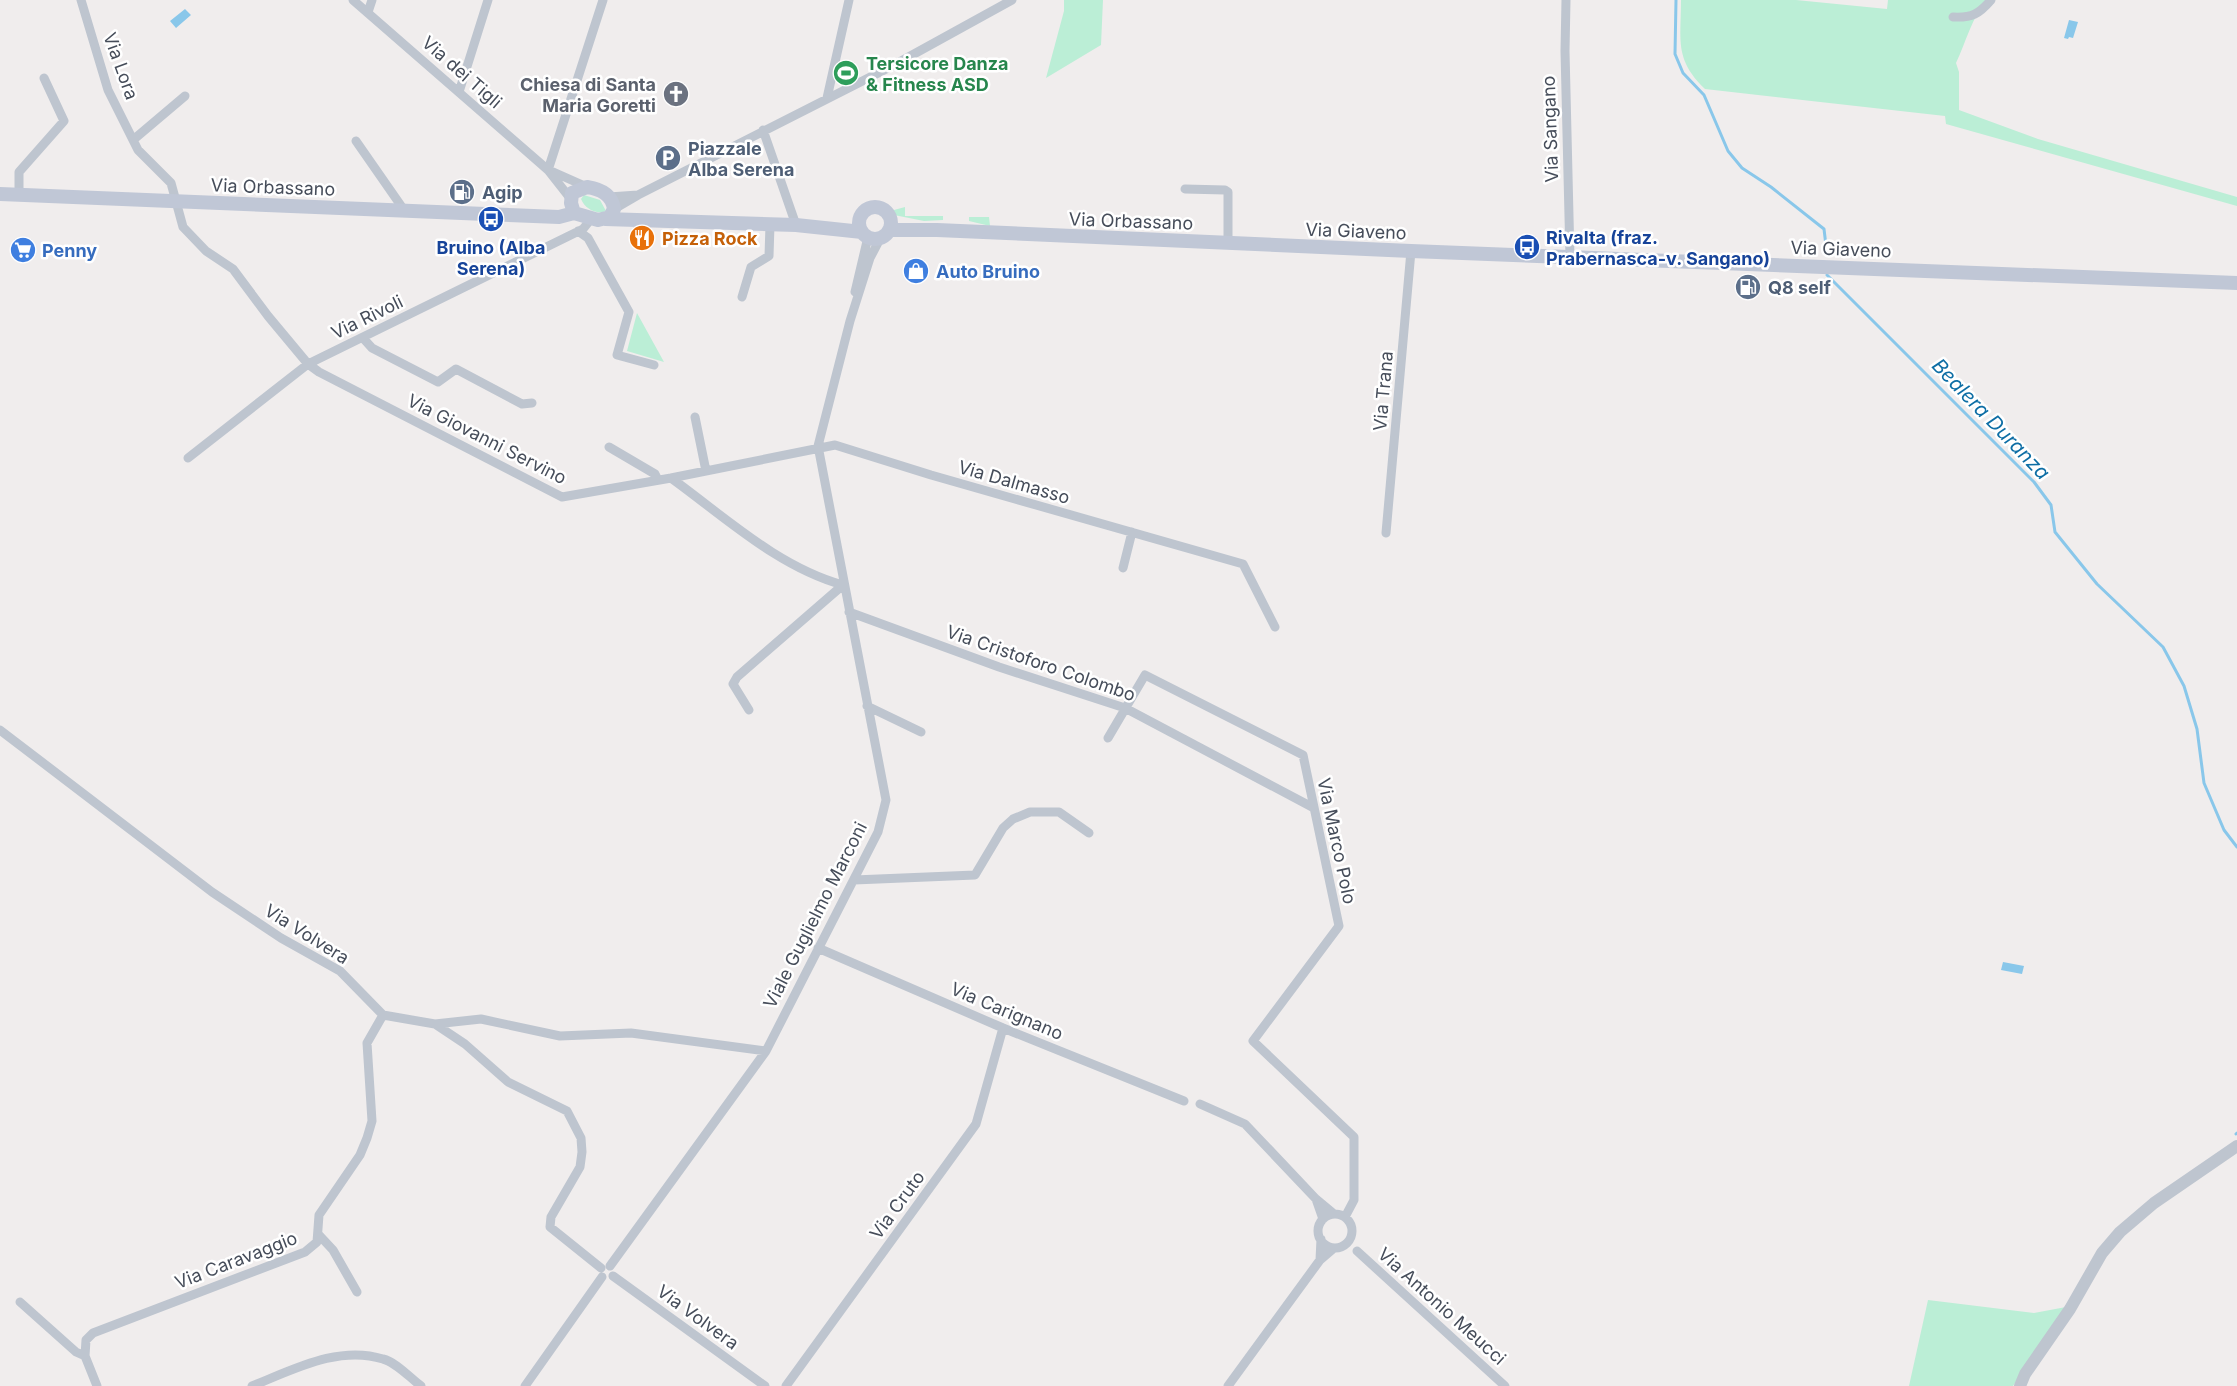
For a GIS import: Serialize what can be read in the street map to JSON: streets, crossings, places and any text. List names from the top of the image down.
{
  "streets": {
    "main road": ["Via Orbassano", "Via Giaveno"],
    "street": [
      "Via Lora",
      "Via dei Tigli",
      "Via Sangano",
      "Via Rivoli",
      "Via Trana",
      "Via Giovanni Servino",
      "Via Dalmasso",
      "Via Cristoforo Colombo",
      "Via Marco Polo",
      "Viale Guglielmo Marconi",
      "Via Volvera",
      "Via Carignano",
      "Via Cruto",
      "Via Caravaggio",
      "Via Antonio Meucci"
    ]
  },
  "crossings": [
    ["Via Lora", "Via Orbassano"],
    ["Via Lora", "Via Giovanni Servino"],
    ["Via dei Tigli", "Via Orbassano"],
    ["Via Sangano", "Via Giaveno"],
    ["Via Orbassano", "Via Giaveno"],
    ["Via Orbassano", "Via Rivoli"],
    ["Via Orbassano", "Via Giovanni Servino"],
    ["Via Orbassano", "Viale Guglielmo Marconi"],
    ["Via Giaveno", "Via Trana"],
    ["Via Rivoli", "Via Giovanni Servino"],
    ["Via Giovanni Servino", "Via Dalmasso"],
    ["Via Dalmasso", "Viale Guglielmo Marconi"],
    ["Via Cristoforo Colombo", "Via Marco Polo"],
    ["Via Cristoforo Colombo", "Viale Guglielmo Marconi"],
    ["Viale Guglielmo Marconi", "Via Volvera"],
    ["Viale Guglielmo Marconi", "Via Carignano"],
    ["Via Volvera", "Via Caravaggio"],
    ["Via Carignano", "Via Cruto"]
  ],
  "water": ["Bealera Duranza"],
  "places": {
    "sports": ["Tersicore Danza & Fitness ASD"],
    "church": ["Chiesa di Santa Maria Goretti"],
    "parking": ["Piazzale Alba Serena"],
    "fuel station": ["Agip", "Q8 self"],
    "bus stop": ["Bruino (Alba Serena)", "Rivalta (fraz. Prabernasca-v. Sangano)"],
    "restaurant": ["Pizza Rock"],
    "supermarket": ["Penny"],
    "shop": ["Auto Bruino"]
  }
}
